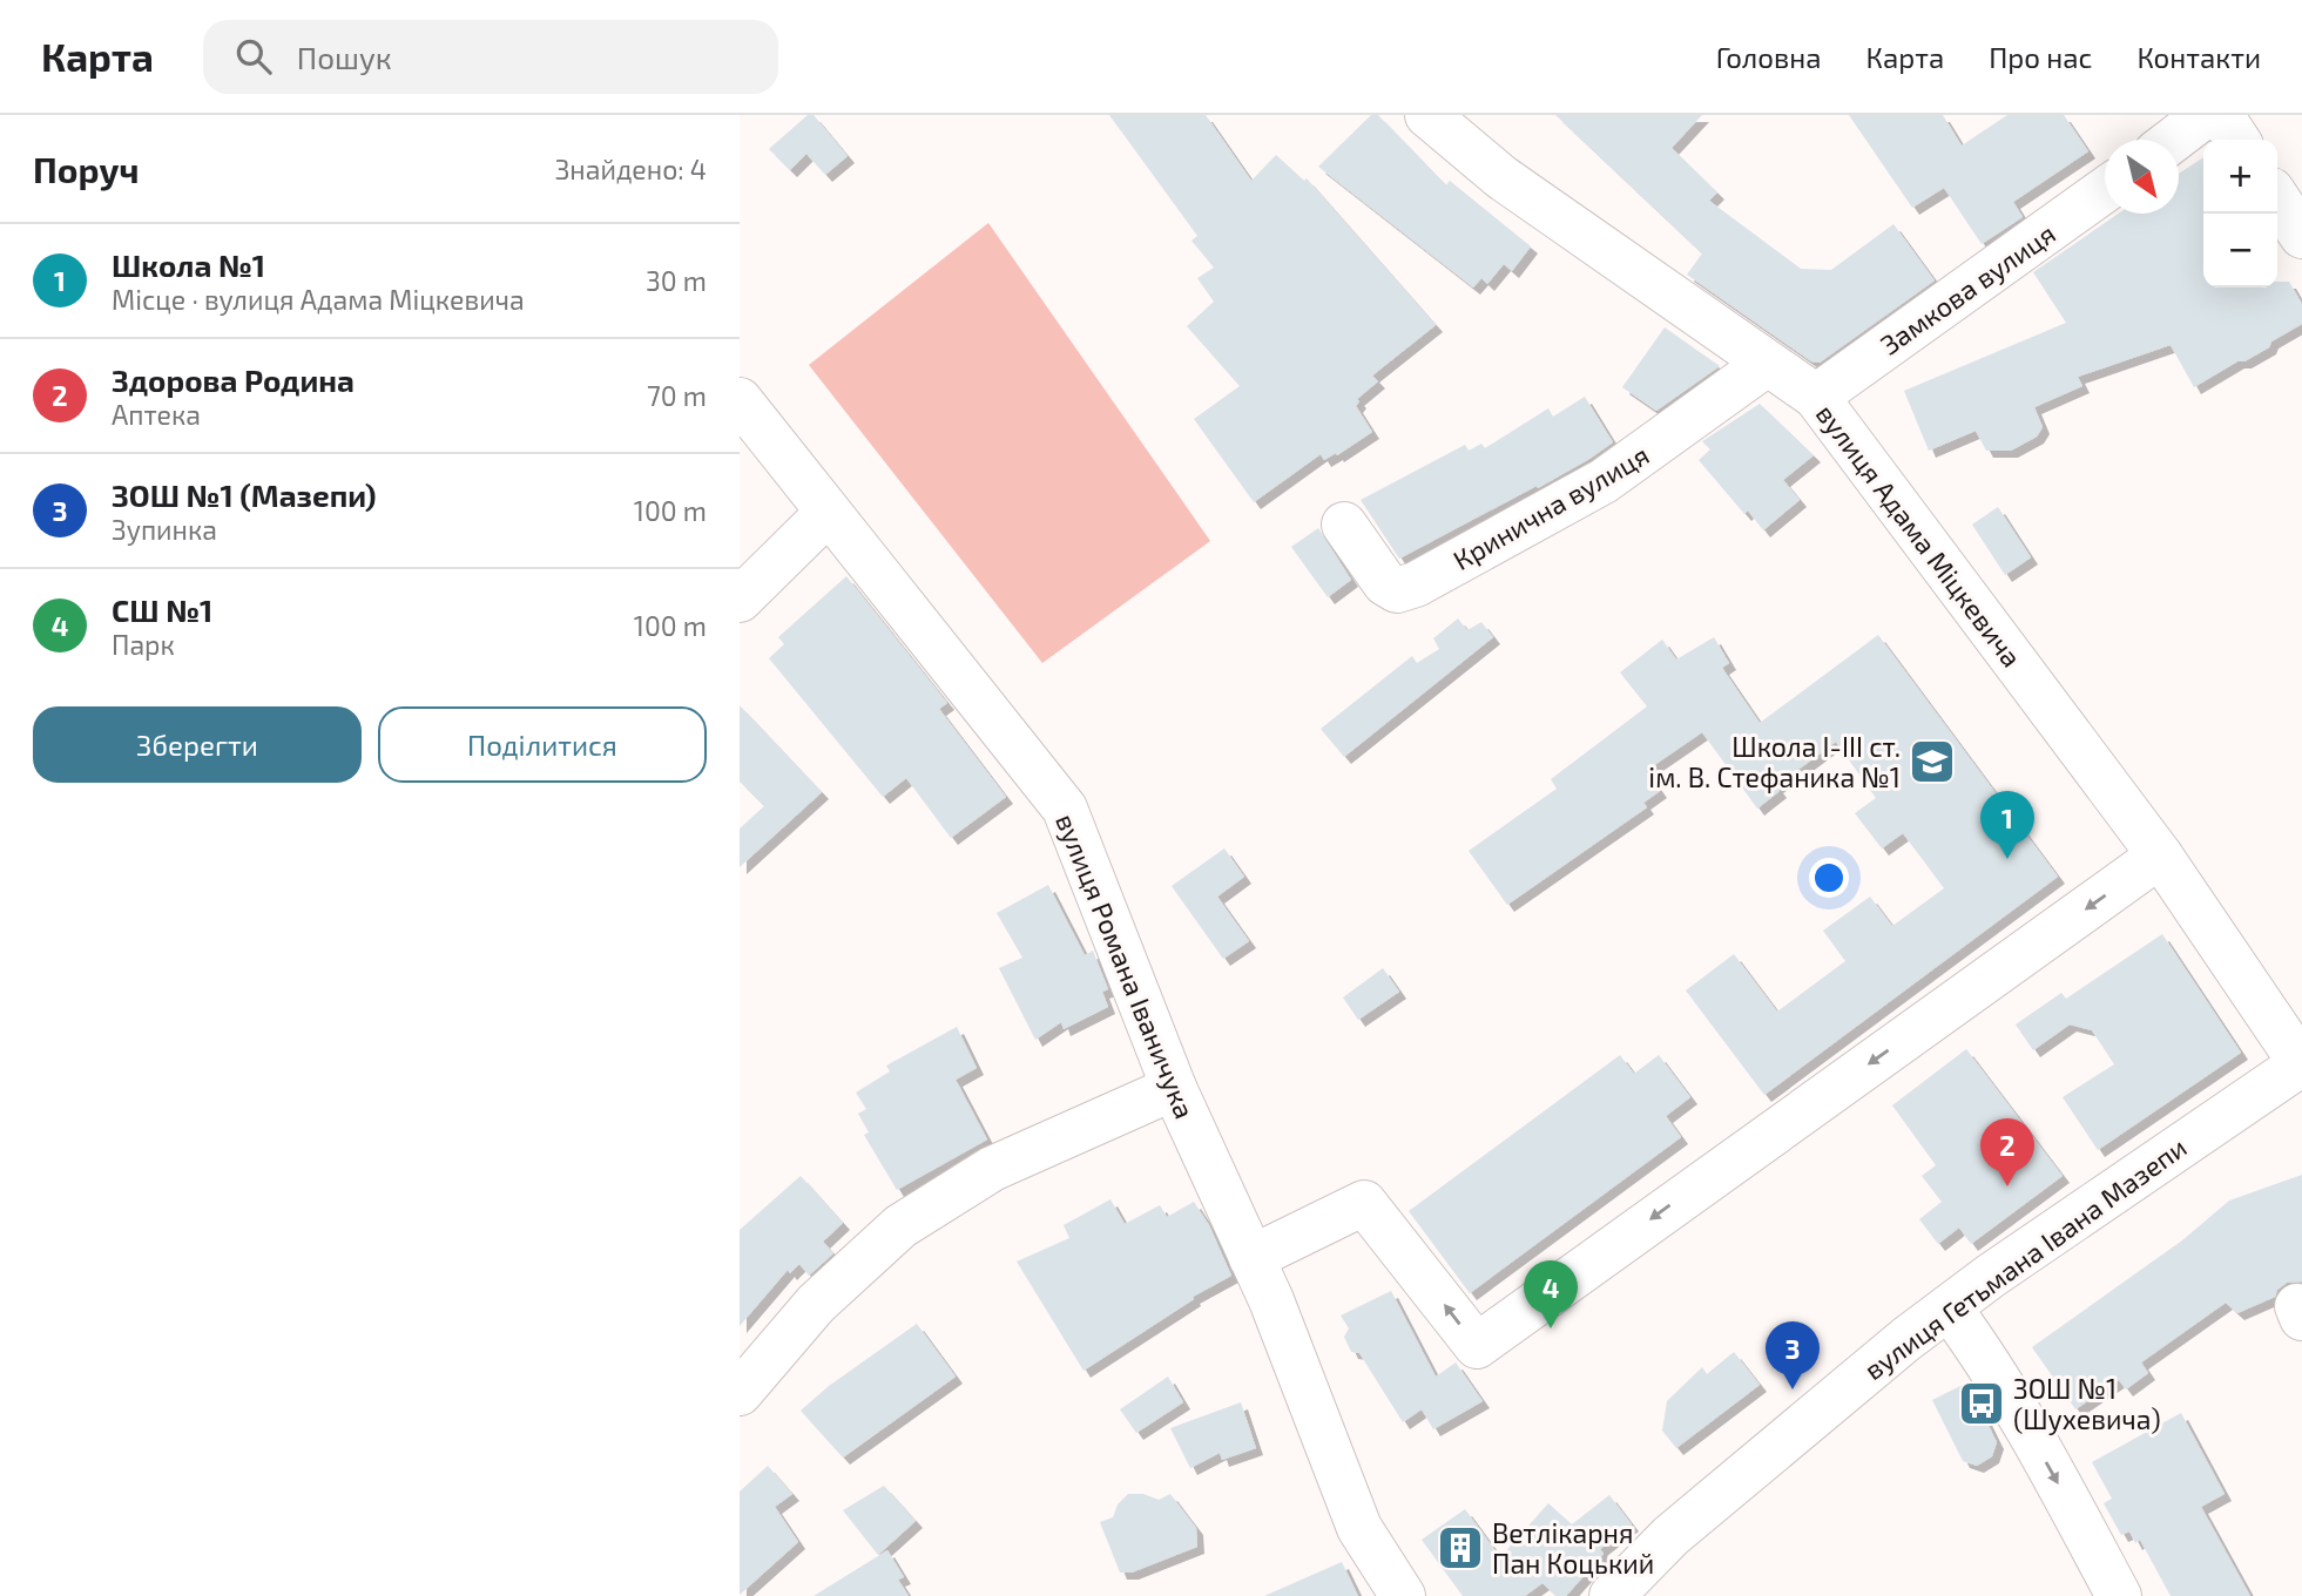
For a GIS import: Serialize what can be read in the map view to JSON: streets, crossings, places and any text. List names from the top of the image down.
{
  "streets": {
    "street": [
      "Замкова вулиця",
      "Кринична вулиця",
      "вулиця Адама Міцкевича",
      "вулиця Романа Іваничука",
      "вулиця Гетьмана Івана Мазепи"
    ]
  },
  "crossings": [
    ["Замкова вулиця", "вулиця Адама Міцкевича"],
    ["Кринична вулиця", "вулиця Адама Міцкевича"],
    ["вулиця Адама Міцкевича", "вулиця Гетьмана Івана Мазепи"]
  ],
  "places": {
    "school or university": ["Школа I-III ст. ім. В. Стефаника №1"],
    "bus stop": ["ЗОШ №1 (Шухевича)"],
    "building": ["Ветлікарня Пан Коцький"]
  },
  "north": "bottom right",
  "page": {
    "header": "Карта",
    "search": "Пошук",
    "nav": [
      "Головна",
      "Карта",
      "Про нас",
      "Контакти"
    ],
    "heading": ["Поруч", "Знайдено: 4"],
    "map_buttons": ["+", "−"],
    "list": [
      {
        "mark": "1",
        "name": "Школа №1",
        "note": "Місце · вулиця Адама Міцкевича",
        "value": "30 m"
      },
      {
        "mark": "2",
        "name": "Здорова Родина",
        "note": "Аптека",
        "value": "70 m"
      },
      {
        "mark": "3",
        "name": "ЗОШ №1 (Мазепи)",
        "note": "Зупинка",
        "value": "100 m"
      },
      {
        "mark": "4",
        "name": "СШ №1",
        "note": "Парк",
        "value": "100 m"
      }
    ],
    "buttons": ["Зберегти", "Поділитися"],
    "pins": [
      "1",
      "2",
      "4",
      "3"
    ]
  }
}
